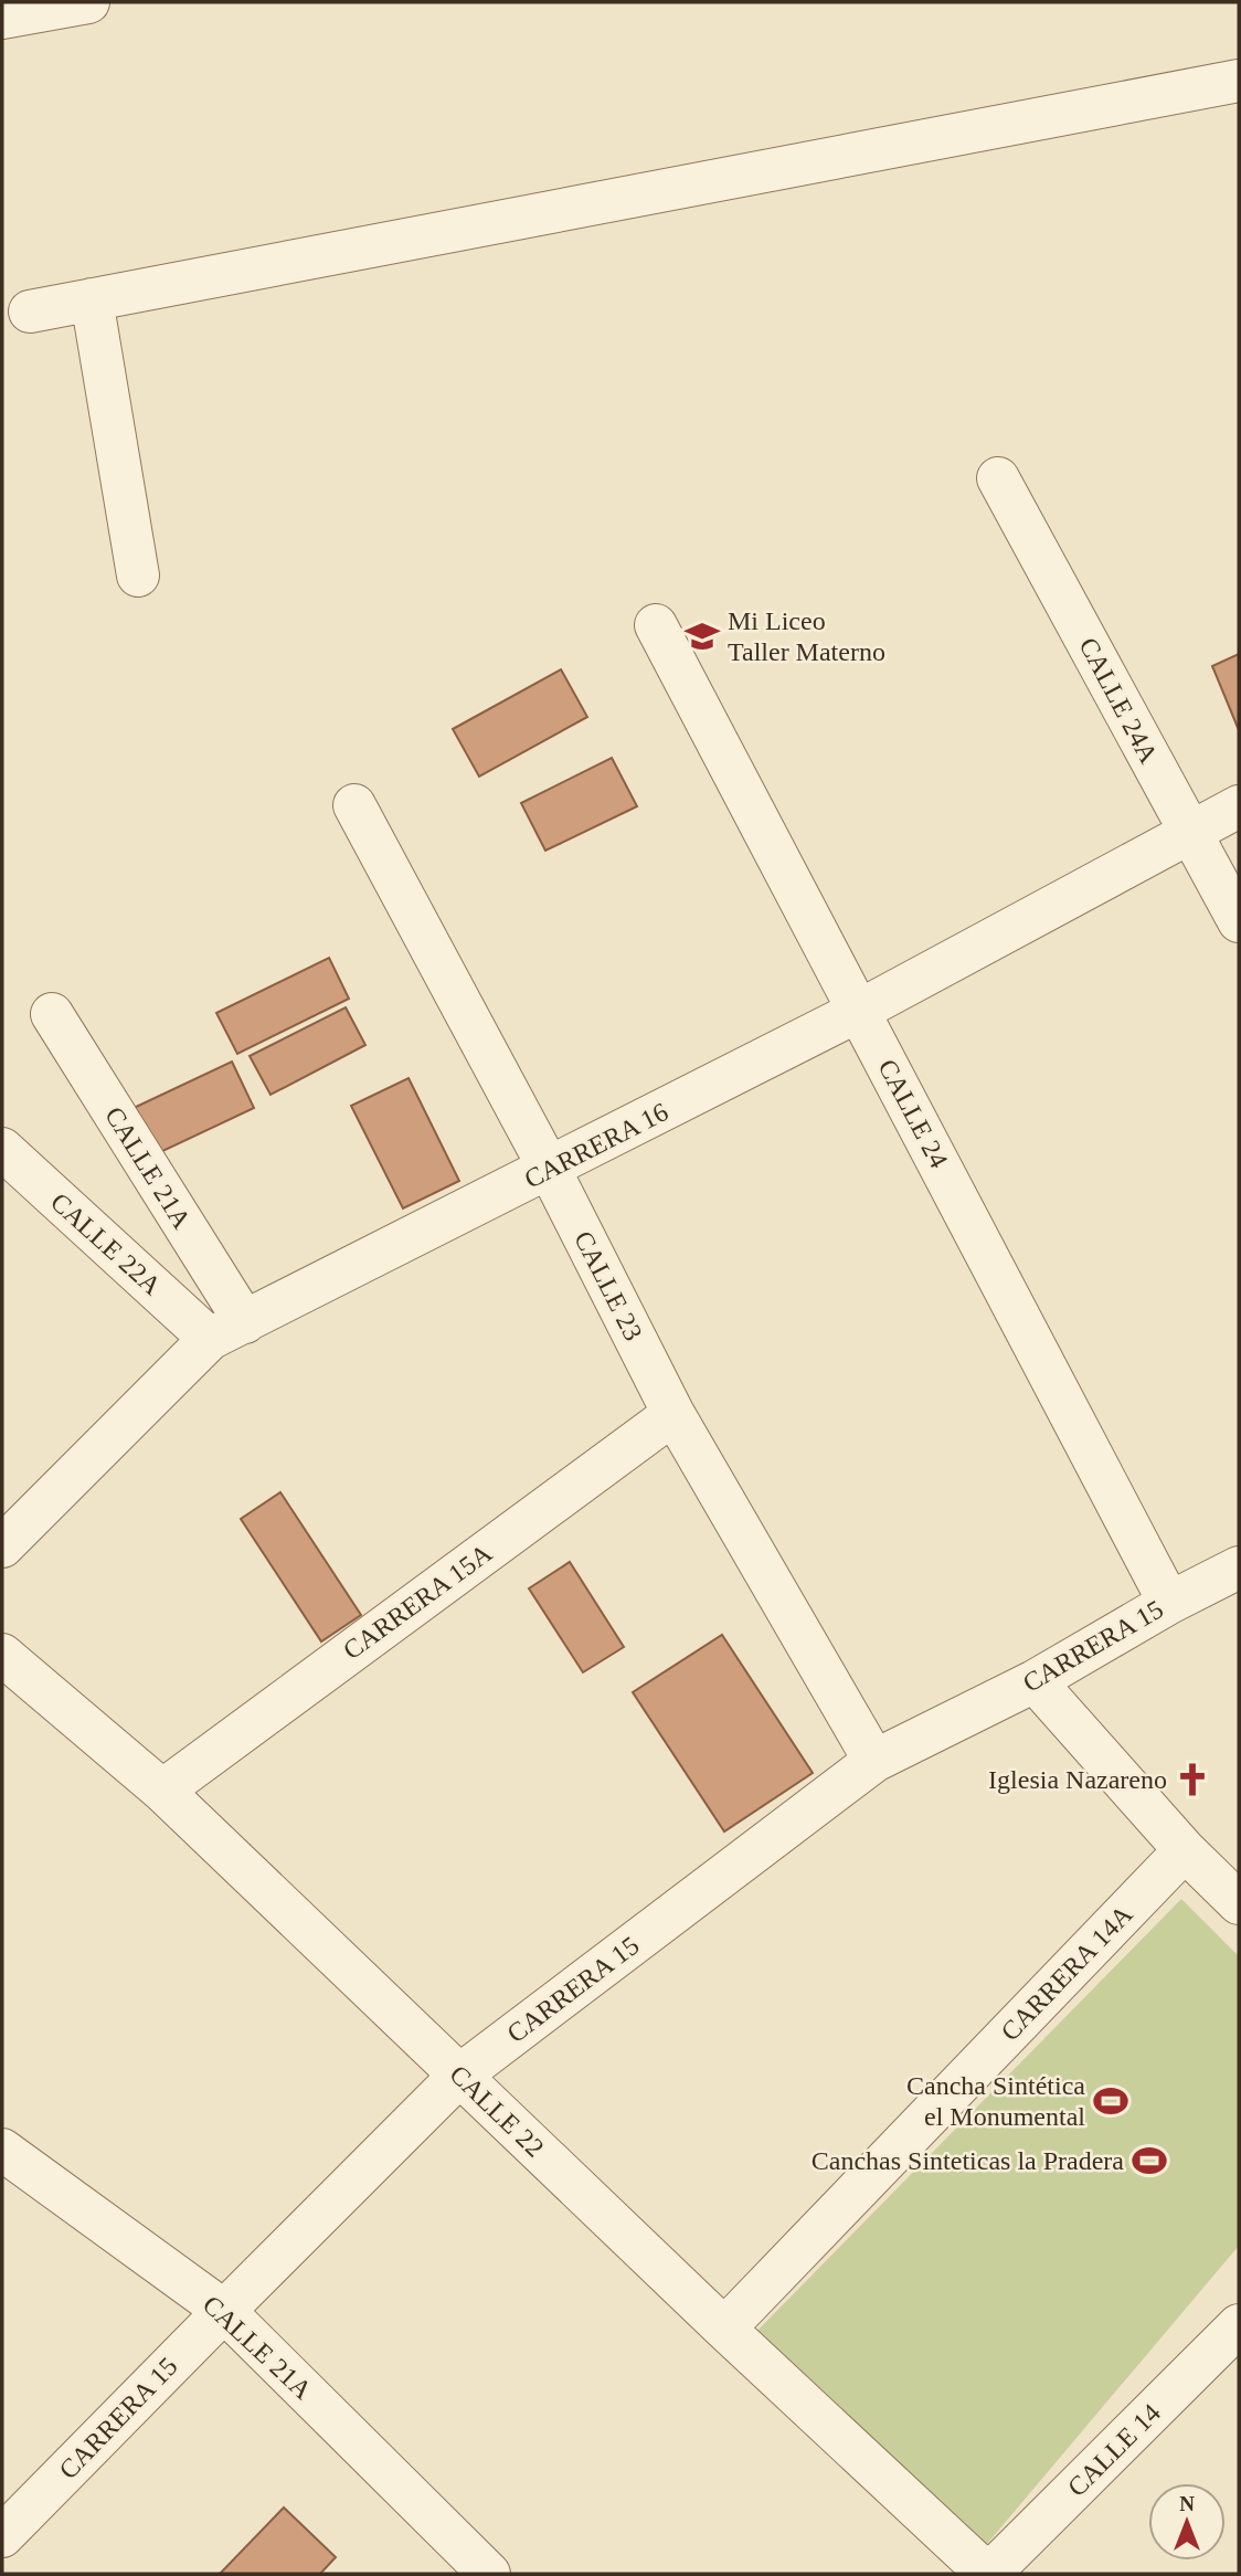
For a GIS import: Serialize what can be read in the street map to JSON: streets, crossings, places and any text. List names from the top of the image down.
{
  "streets": {
    "street": [
      "CALLE 24A",
      "CALLE 24",
      "CARRERA 16",
      "CALLE 21A",
      "CALLE 22A",
      "CALLE 23",
      "CARRERA 15A",
      "CARRERA 15",
      "CARRERA 14A",
      "CALLE 22",
      "CALLE 14"
    ]
  },
  "crossings": [
    ["CALLE 24A", "CARRERA 16"],
    ["CALLE 24", "CARRERA 16"],
    ["CALLE 24", "CARRERA 15"],
    ["CARRERA 16", "CALLE 21A"],
    ["CARRERA 16", "CALLE 22A"],
    ["CARRERA 16", "CALLE 23"],
    ["CALLE 21A", "CALLE 22A"],
    ["CALLE 21A", "CARRERA 15"],
    ["CALLE 23", "CARRERA 15A"],
    ["CALLE 23", "CARRERA 15"],
    ["CARRERA 15A", "CALLE 22"],
    ["CARRERA 15", "CALLE 22"],
    ["CARRERA 14A", "CALLE 22"],
    ["CALLE 22", "CALLE 14"]
  ],
  "places": {
    "school or university": ["Mi Liceo Taller Materno"],
    "church": ["Iglesia Nazareno"],
    "sports": ["Cancha Sintética el Monumental", "Canchas Sinteticas la Pradera"]
  },
  "north": "top"
}
